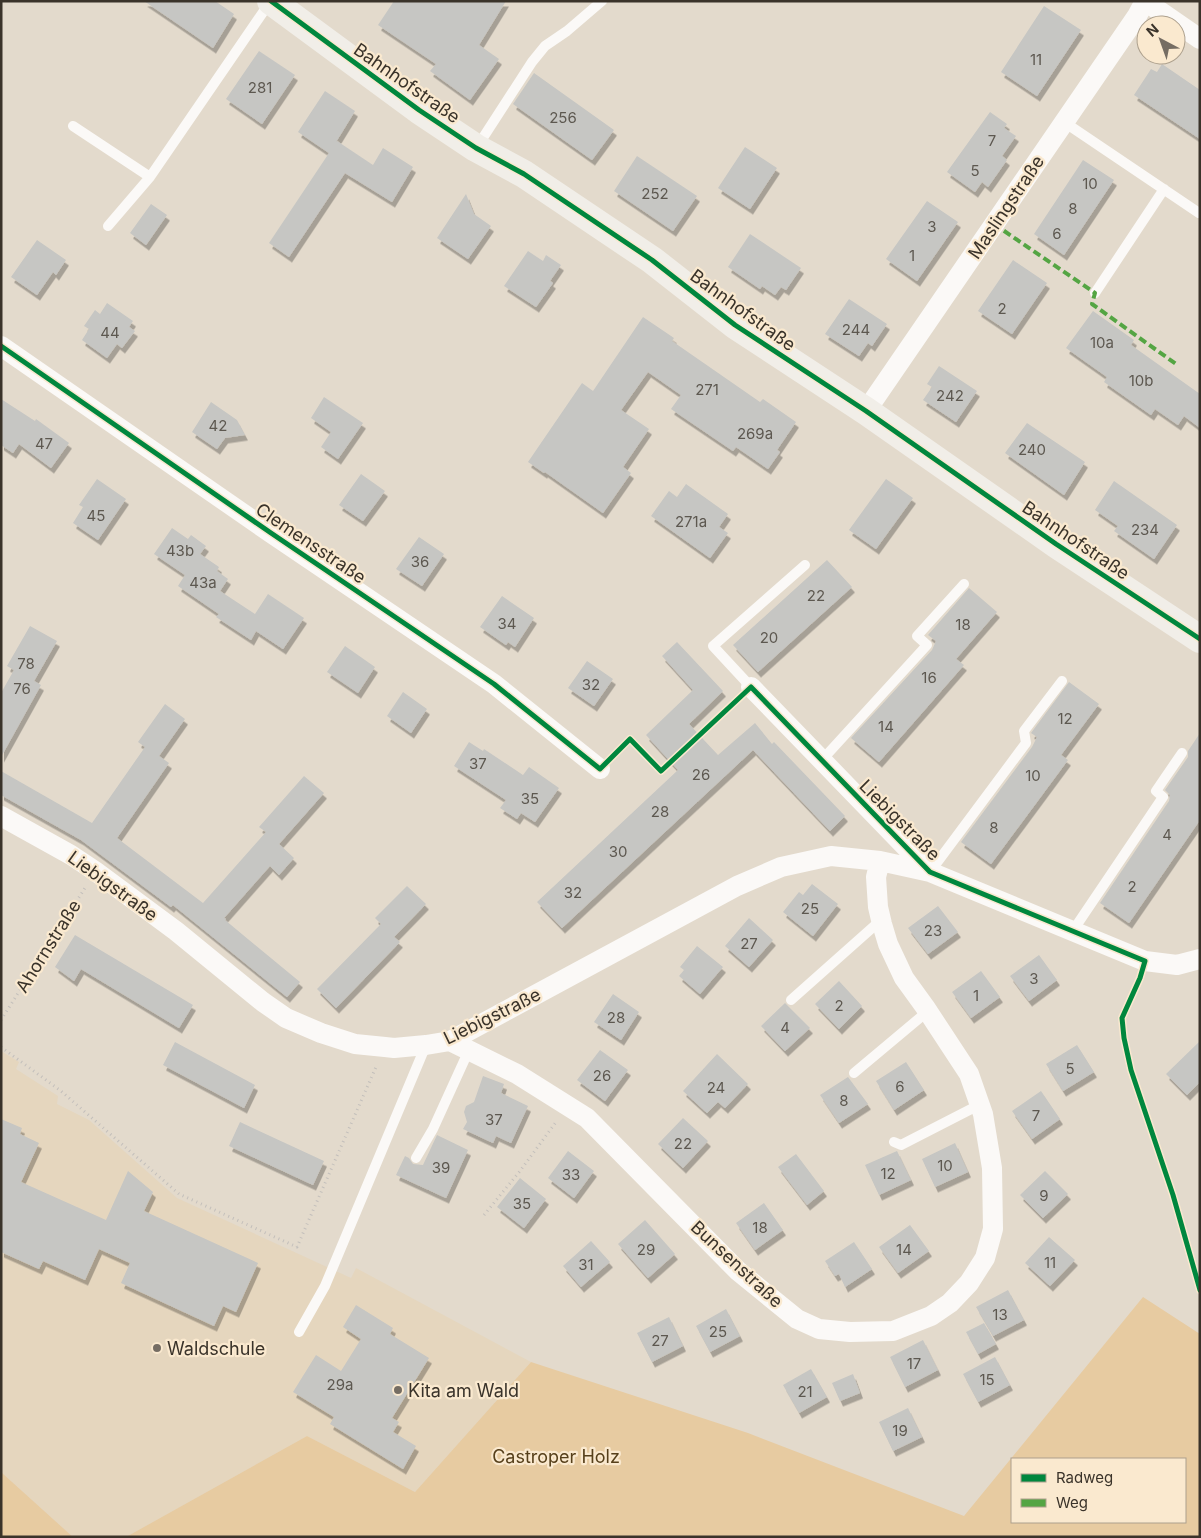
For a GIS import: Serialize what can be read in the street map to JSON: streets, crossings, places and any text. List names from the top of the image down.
{
  "streets": {
    "main road": ["Bahnhofstraße"],
    "street": [
      "Maslingstraße",
      "Clemensstraße",
      "Liebigstraße",
      "Bunsenstraße"
    ],
    "path": ["Ahornstraße"]
  },
  "crossings": [
    ["Bahnhofstraße", "Maslingstraße"],
    ["Liebigstraße", "Ahornstraße"],
    ["Liebigstraße", "Bunsenstraße"]
  ],
  "parks": ["Castroper Holz"],
  "places": ["Waldschule", "Kita am Wald"],
  "house_numbers": [
    "11",
    "281",
    "256",
    "7",
    "5",
    "10",
    "252",
    "8",
    "3",
    "6",
    "1",
    "2",
    "244",
    "44",
    "10a",
    "10b",
    "271",
    "242",
    "42",
    "269a",
    "47",
    "240",
    "45",
    "271a",
    "234",
    "43b",
    "36",
    "43a",
    "22",
    "34",
    "18",
    "20",
    "78",
    "16",
    "32",
    "76",
    "12",
    "14",
    "37",
    "26",
    "10",
    "35",
    "28",
    "8",
    "4",
    "30",
    "2",
    "32",
    "25",
    "23",
    "27",
    "3",
    "1",
    "2",
    "28",
    "4",
    "5",
    "26",
    "6",
    "24",
    "8",
    "7",
    "37",
    "22",
    "10",
    "39",
    "12",
    "33",
    "9",
    "35",
    "18",
    "29",
    "14",
    "11",
    "31",
    "13",
    "25",
    "27",
    "17",
    "15",
    "29a",
    "21",
    "19"
  ],
  "legend": ["Radweg", "Weg"],
  "north": "top left"
}
